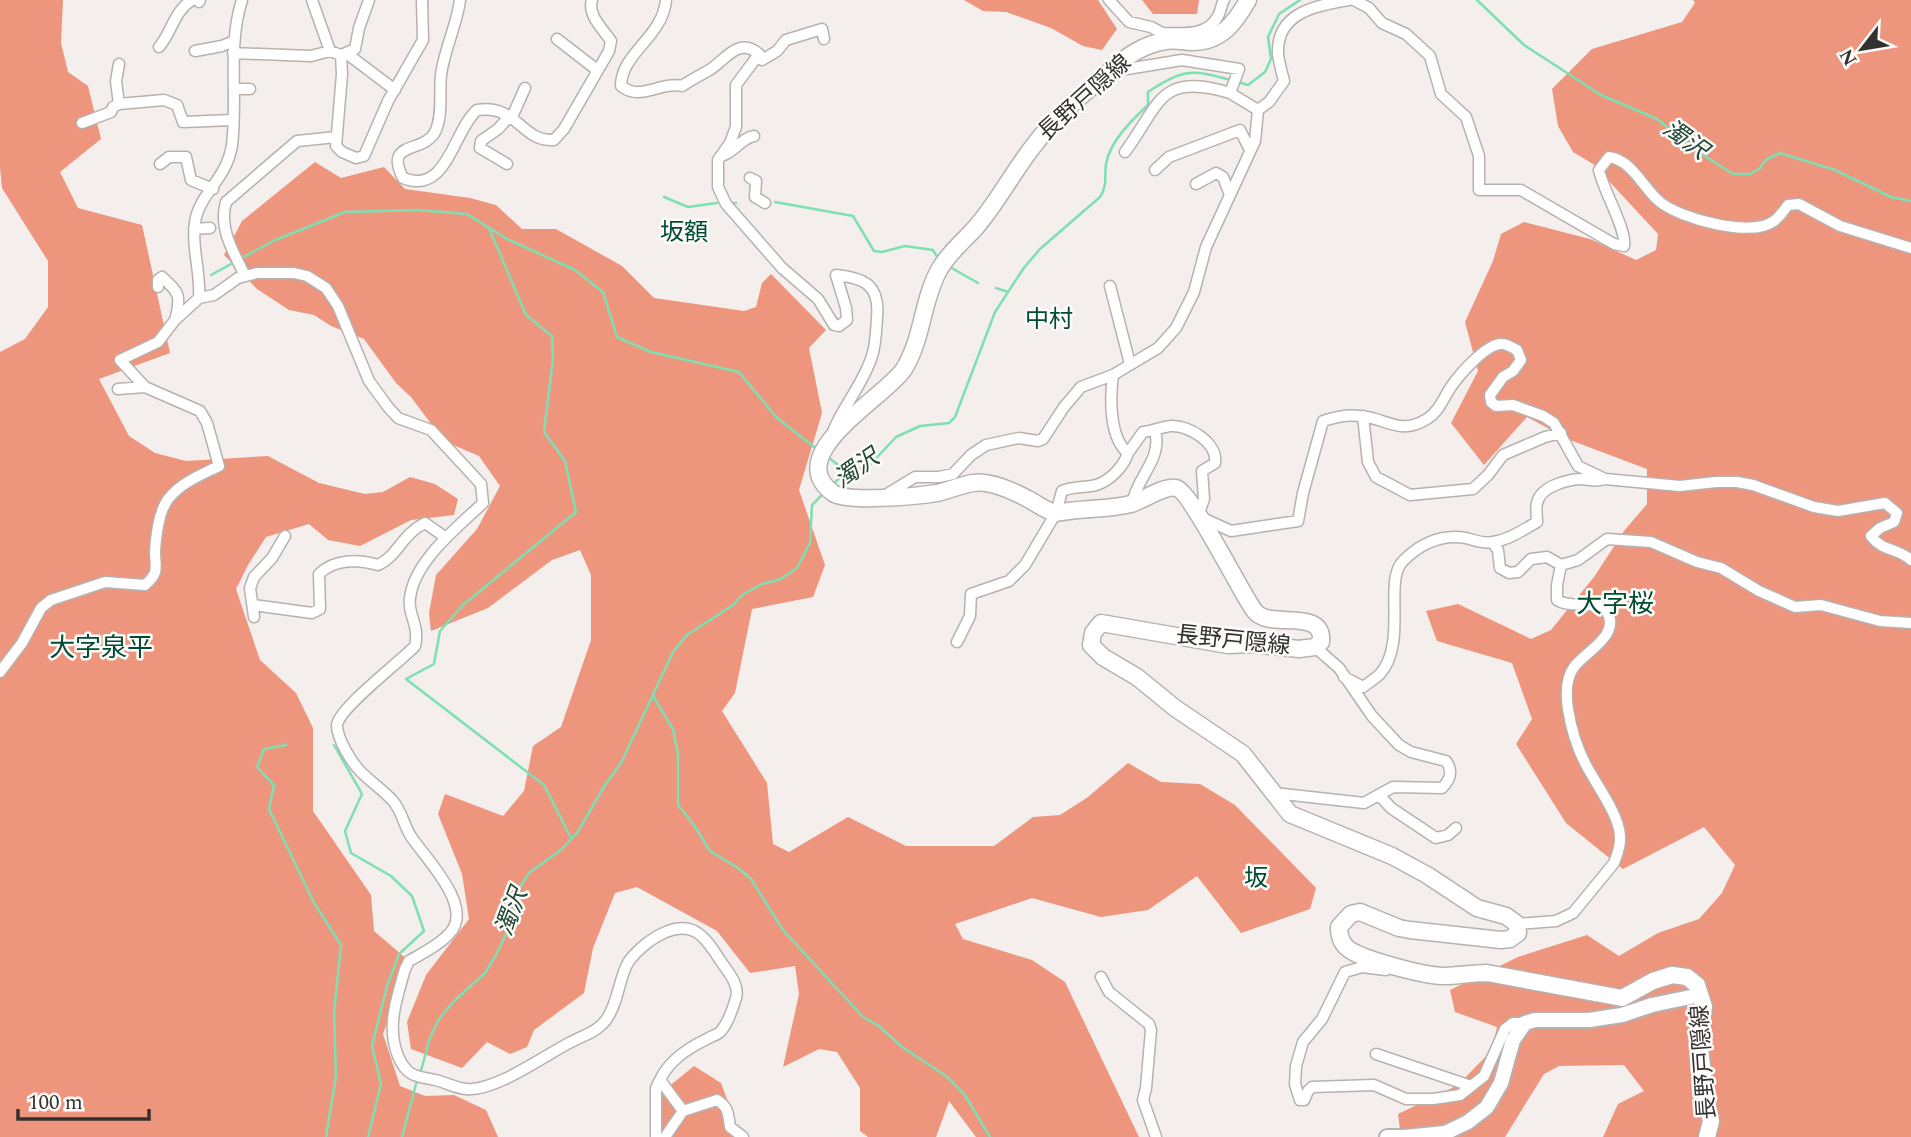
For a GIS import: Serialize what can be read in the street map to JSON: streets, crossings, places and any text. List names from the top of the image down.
{
  "streets": {
    "main road": ["長野戸隠線"]
  },
  "districts": [
    "坂額",
    "中村",
    "大字桜",
    "大字泉平",
    "坂"
  ],
  "water": ["濁沢"],
  "scale_bar": "100 m",
  "north": "bottom left"
}
